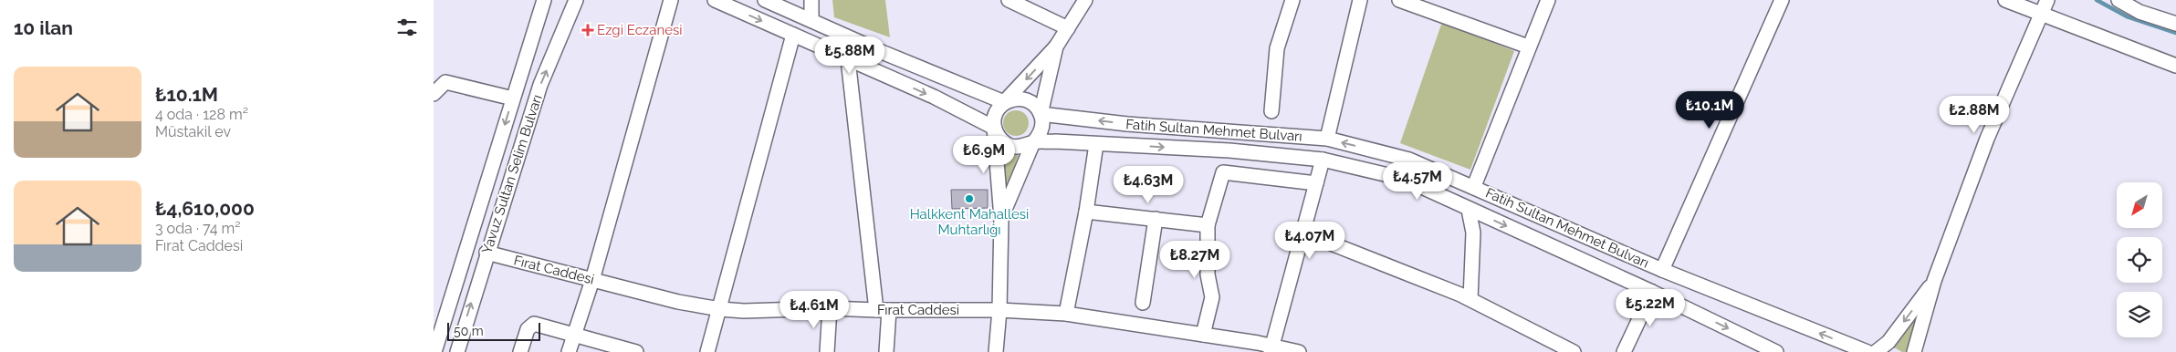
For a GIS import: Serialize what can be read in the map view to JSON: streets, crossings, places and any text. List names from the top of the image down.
{
  "streets": {
    "street": ["Fatih Sultan Mehmet Bulvarı", "Yavuz Sultan Selim Bulvarı", "Fırat Caddesi"]
  },
  "crossings": [
    ["Yavuz Sultan Selim Bulvarı", "Fırat Caddesi"]
  ],
  "places": {
    "health": ["Ezgi Eczanesi"],
    "other": ["Halkkent Mahallesi Muhtarlığı"]
  },
  "scale_bar": "50 m",
  "north": "bottom left",
  "page": {
    "heading": "10 ilan",
    "price": [
      "₺5.88M",
      "₺10.1M",
      "₺2.88M",
      "₺6.9M",
      "₺4.57M",
      "₺4.63M",
      "₺4.07M",
      "₺8.27M",
      "₺5.22M",
      "₺4.61M"
    ],
    "list": [
      {
        "name": "₺10.1M",
        "note": "4 oda · 128 m² · Müstakil ev"
      },
      {
        "name": "₺4,610,000",
        "note": "3 oda · 74 m² · Fırat Caddesi"
      }
    ],
    "scale": "50 m"
  }
}
